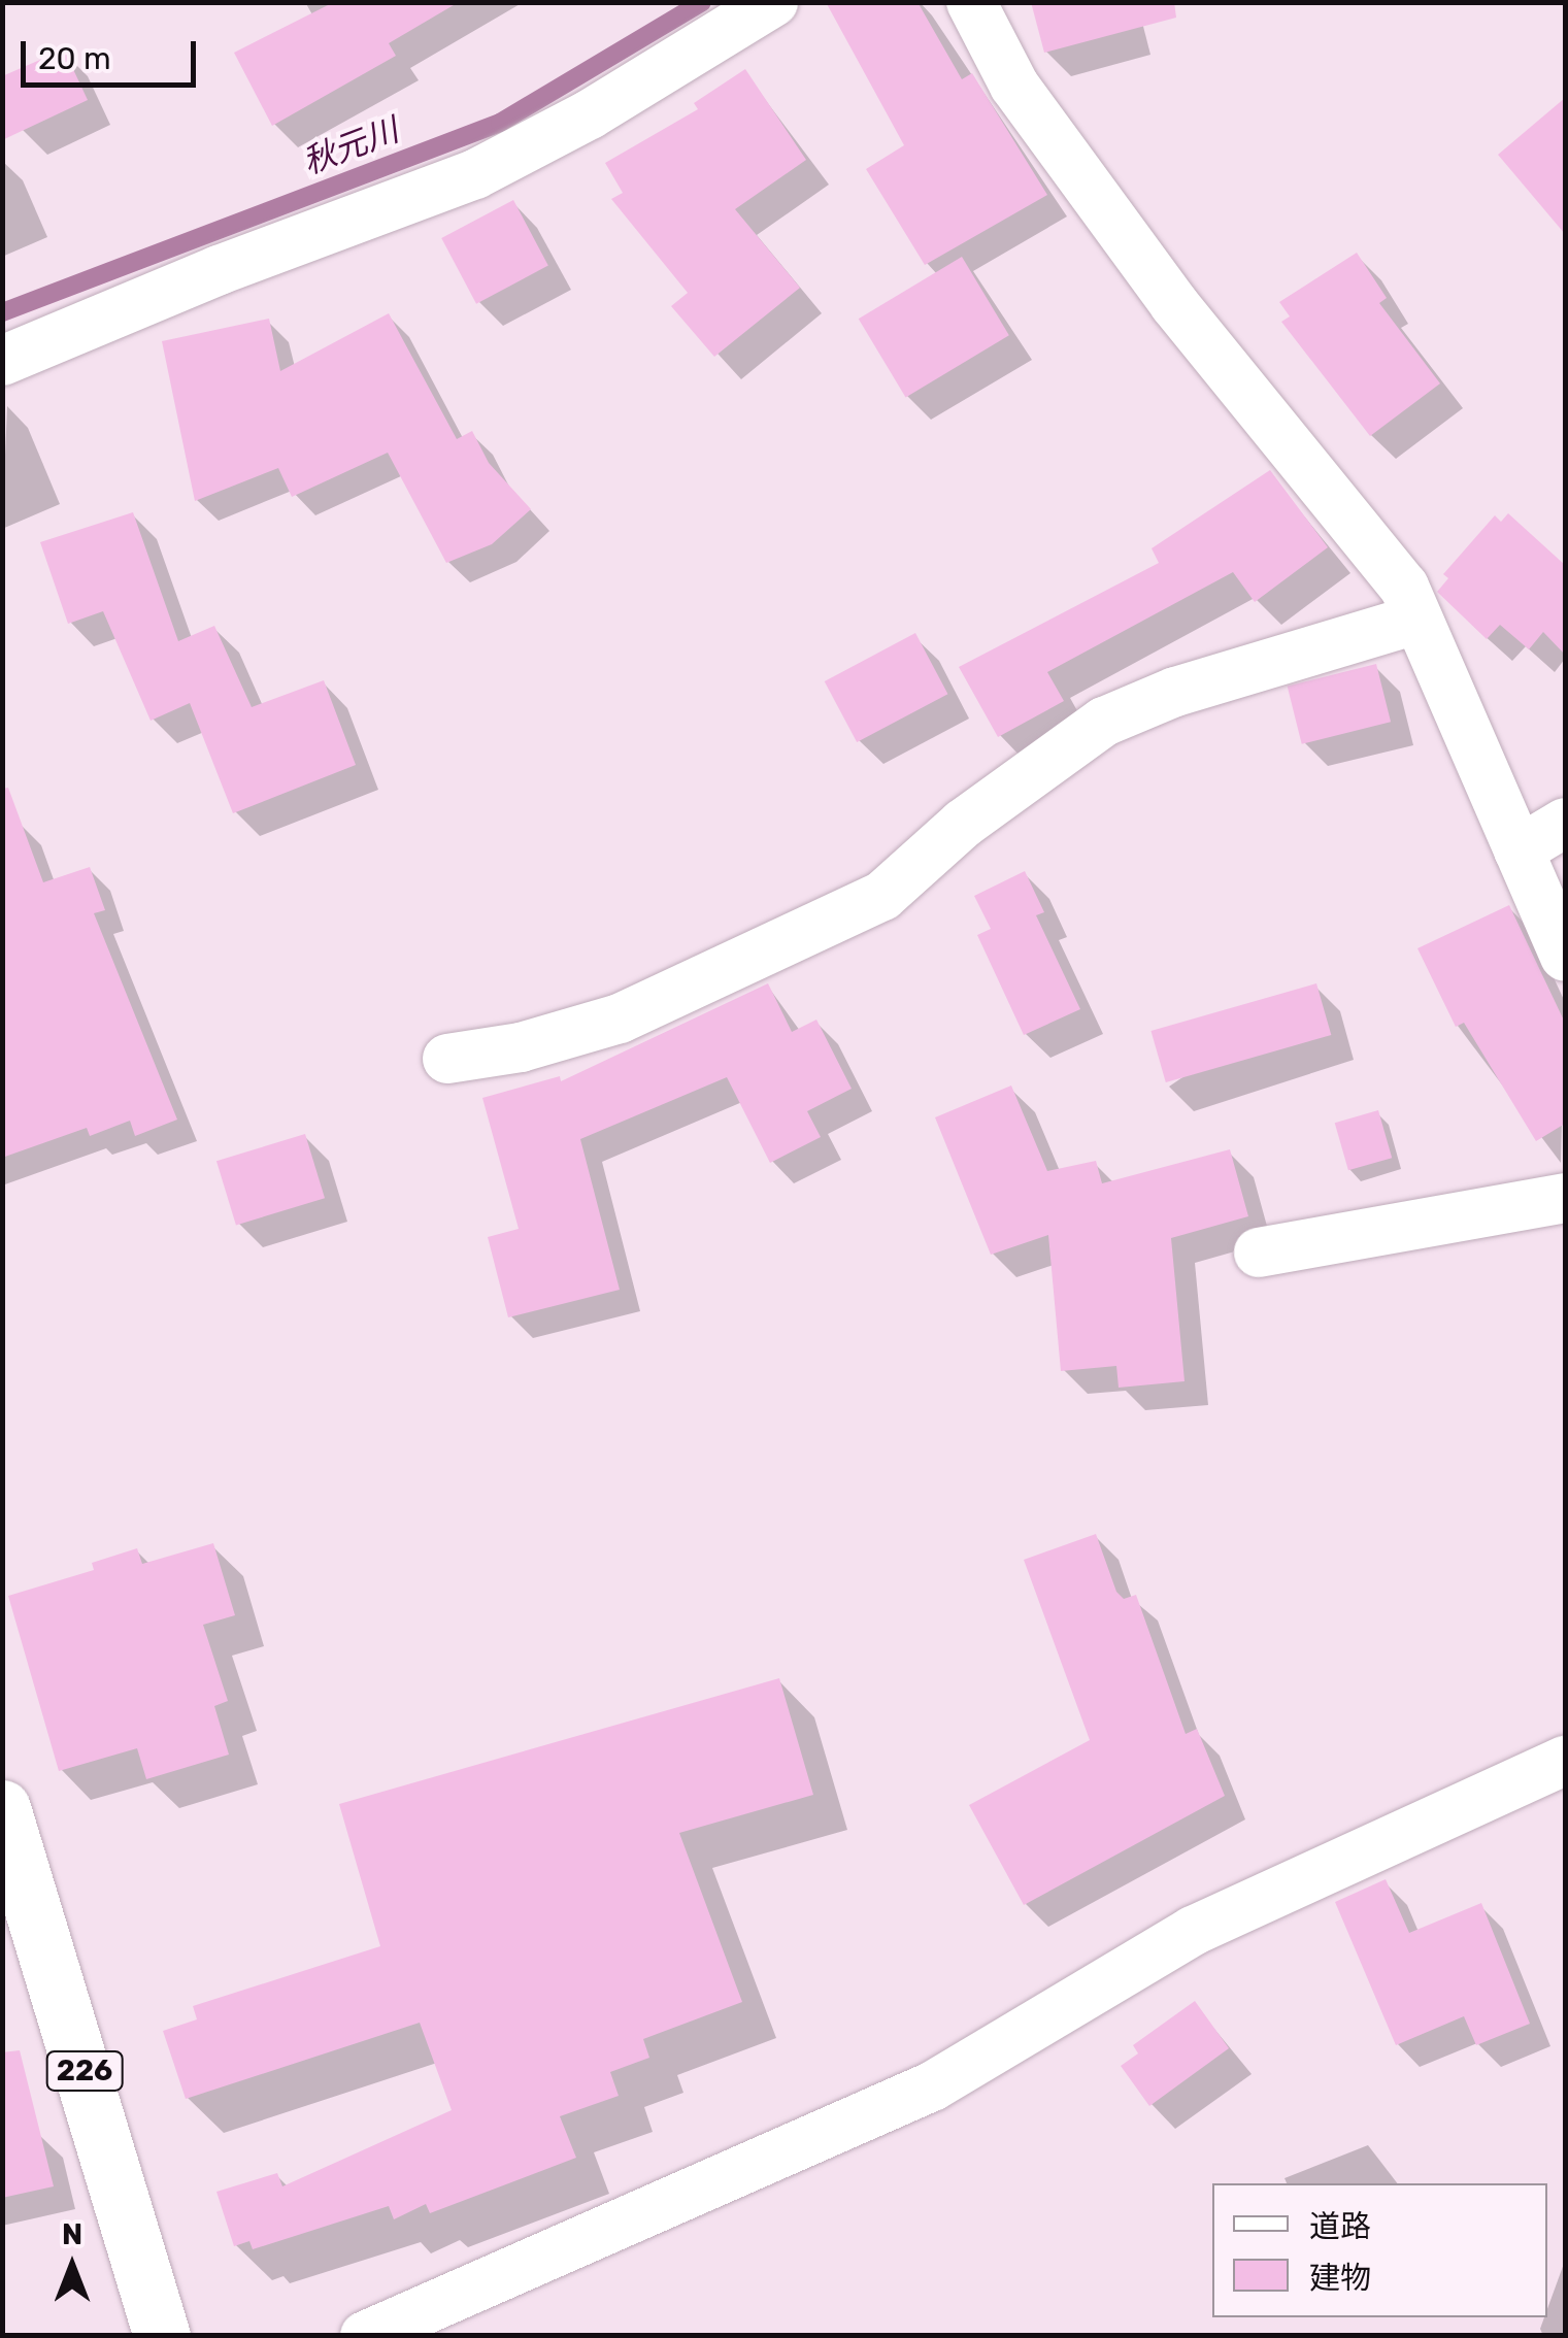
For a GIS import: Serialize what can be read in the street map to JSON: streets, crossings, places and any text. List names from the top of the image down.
{
  "streets": {
    "highway": ["226"]
  },
  "water": ["秋元川"],
  "legend": ["道路", "建物"],
  "scale_bar": "20 m",
  "north": "top"
}
